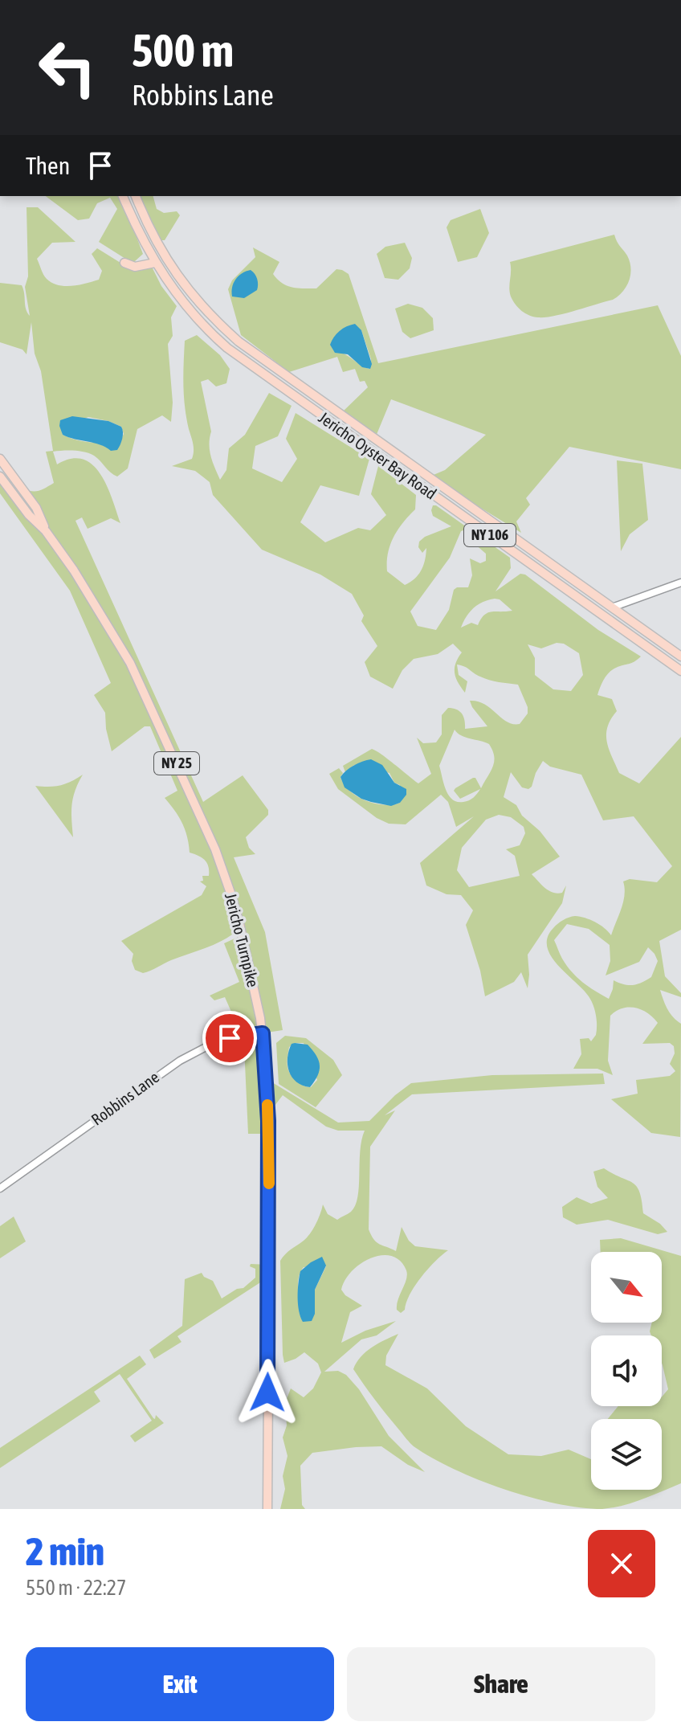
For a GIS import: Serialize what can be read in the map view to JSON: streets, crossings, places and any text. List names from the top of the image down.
{
  "streets": {
    "main road": [
      "Jericho Oyster Bay Road",
      "NY 106",
      "NY 25",
      "Jericho Turnpike"
    ],
    "street": ["Robbins Lane"]
  },
  "crossings": [
    ["Jericho Turnpike", "Robbins Lane"]
  ],
  "north": "bottom right",
  "page": {
    "turn": ["500 m", "Robbins Lane"],
    "then": "Then",
    "heading": ["2 min", "550 m · 22:27"],
    "buttons": ["Exit", "Share"]
  }
}
